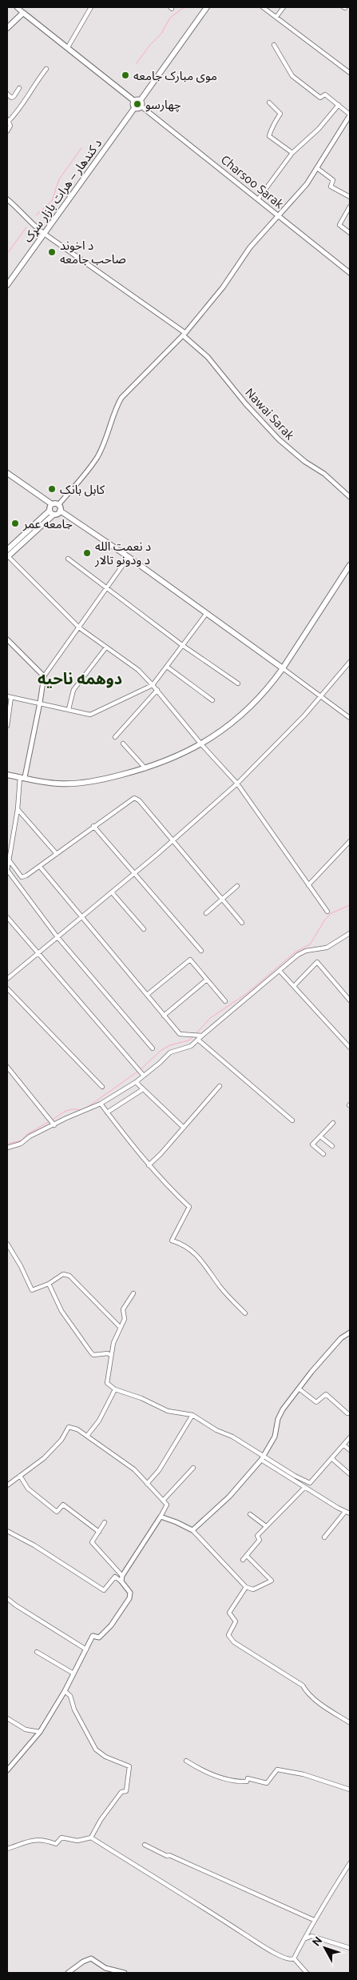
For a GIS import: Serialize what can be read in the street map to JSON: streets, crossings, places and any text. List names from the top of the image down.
{
  "streets": {
    "main road": ["د کندهار – هرات بازار سړک"],
    "street": ["Charsoo Sarak", "Nawai Sarak"]
  },
  "crossings": [
    ["د کندهار – هرات بازار سړک", "Nawai Sarak"]
  ],
  "districts": ["دوهمه ناحیه"],
  "places": [
    "موی مبارک جامعه",
    "چهارسو",
    "د اخوند صاحب جامعه",
    "کابل بانک",
    "جامعه عمر",
    "د نعمت الله د ودونو تالار"
  ],
  "north": "top left"
}
